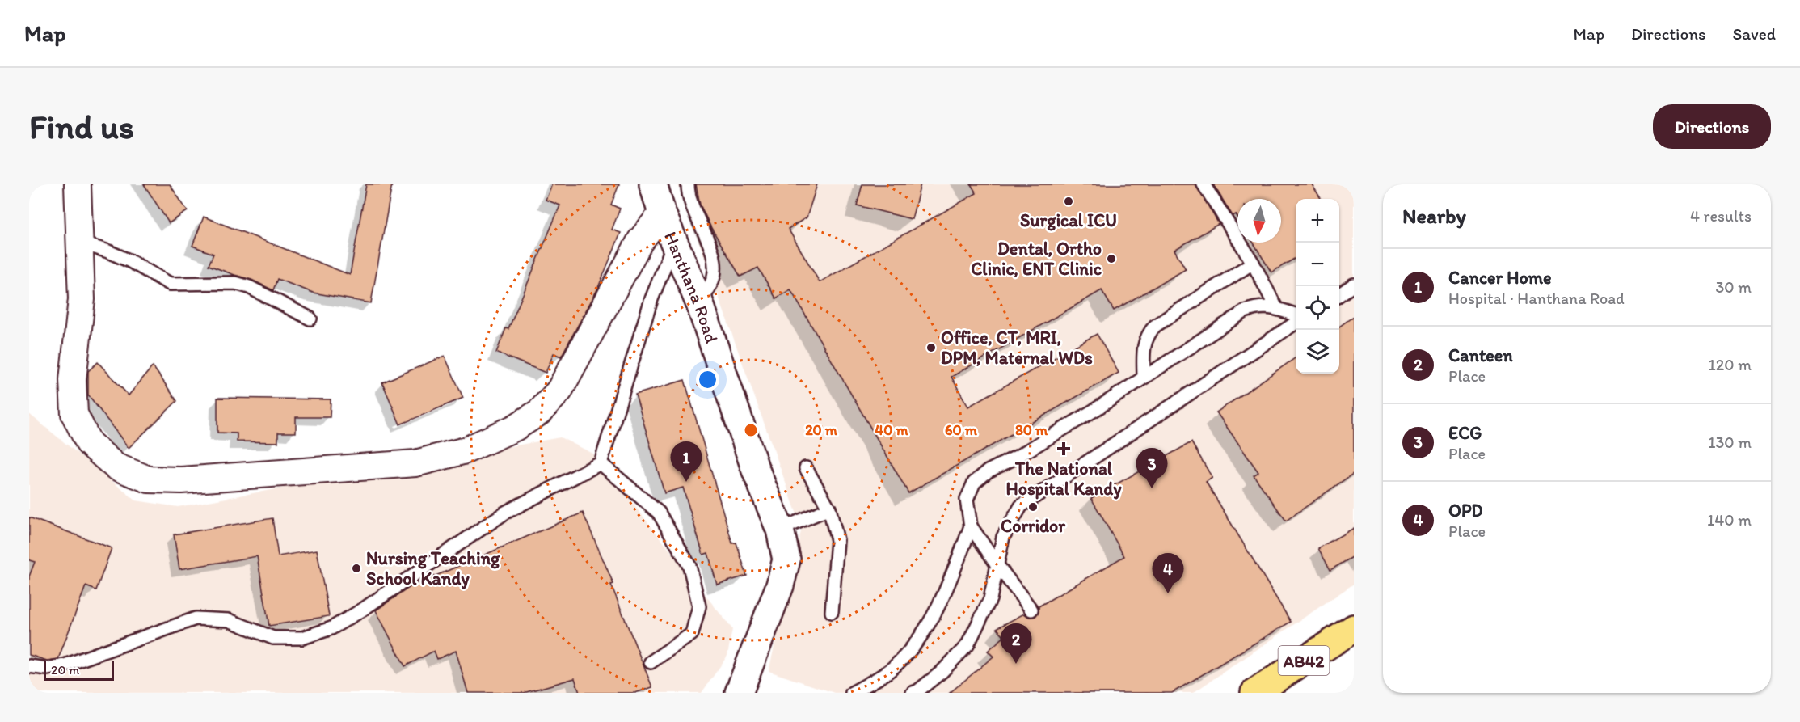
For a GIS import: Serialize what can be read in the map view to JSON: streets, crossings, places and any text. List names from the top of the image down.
{
  "streets": {
    "main road": ["AB42"],
    "street": ["Hanthana Road"]
  },
  "places": {
    "other": [
      "Surgical ICU",
      "Dental, Ortho Clinic, ENT Clinic",
      "Office, CT, MRI, DPM, Maternal WDs",
      "Corridor",
      "Nursing Teaching School Kandy"
    ],
    "health": ["The National Hospital Kandy"]
  },
  "scale_bar": "20 m",
  "north": "bottom",
  "page": {
    "header": "Map",
    "nav": ["Map", "Directions", "Saved"],
    "buttons": "Directions",
    "title": "Find us",
    "heading": ["Nearby", "4 results"],
    "map_buttons": ["+", "−"],
    "list": [
      {
        "mark": "1",
        "name": "Cancer Home",
        "note": "Hospital · Hanthana Road",
        "value": "30 m"
      },
      {
        "mark": "2",
        "name": "Canteen",
        "note": "Place",
        "value": "120 m"
      },
      {
        "mark": "3",
        "name": "ECG",
        "note": "Place",
        "value": "130 m"
      },
      {
        "mark": "4",
        "name": "OPD",
        "note": "Place",
        "value": "140 m"
      }
    ],
    "pins": [
      "1",
      "3",
      "4",
      "2"
    ],
    "scale": "20 m"
  },
  "rings": [
    "20 m",
    "40 m",
    "60 m",
    "80 m"
  ]
}
